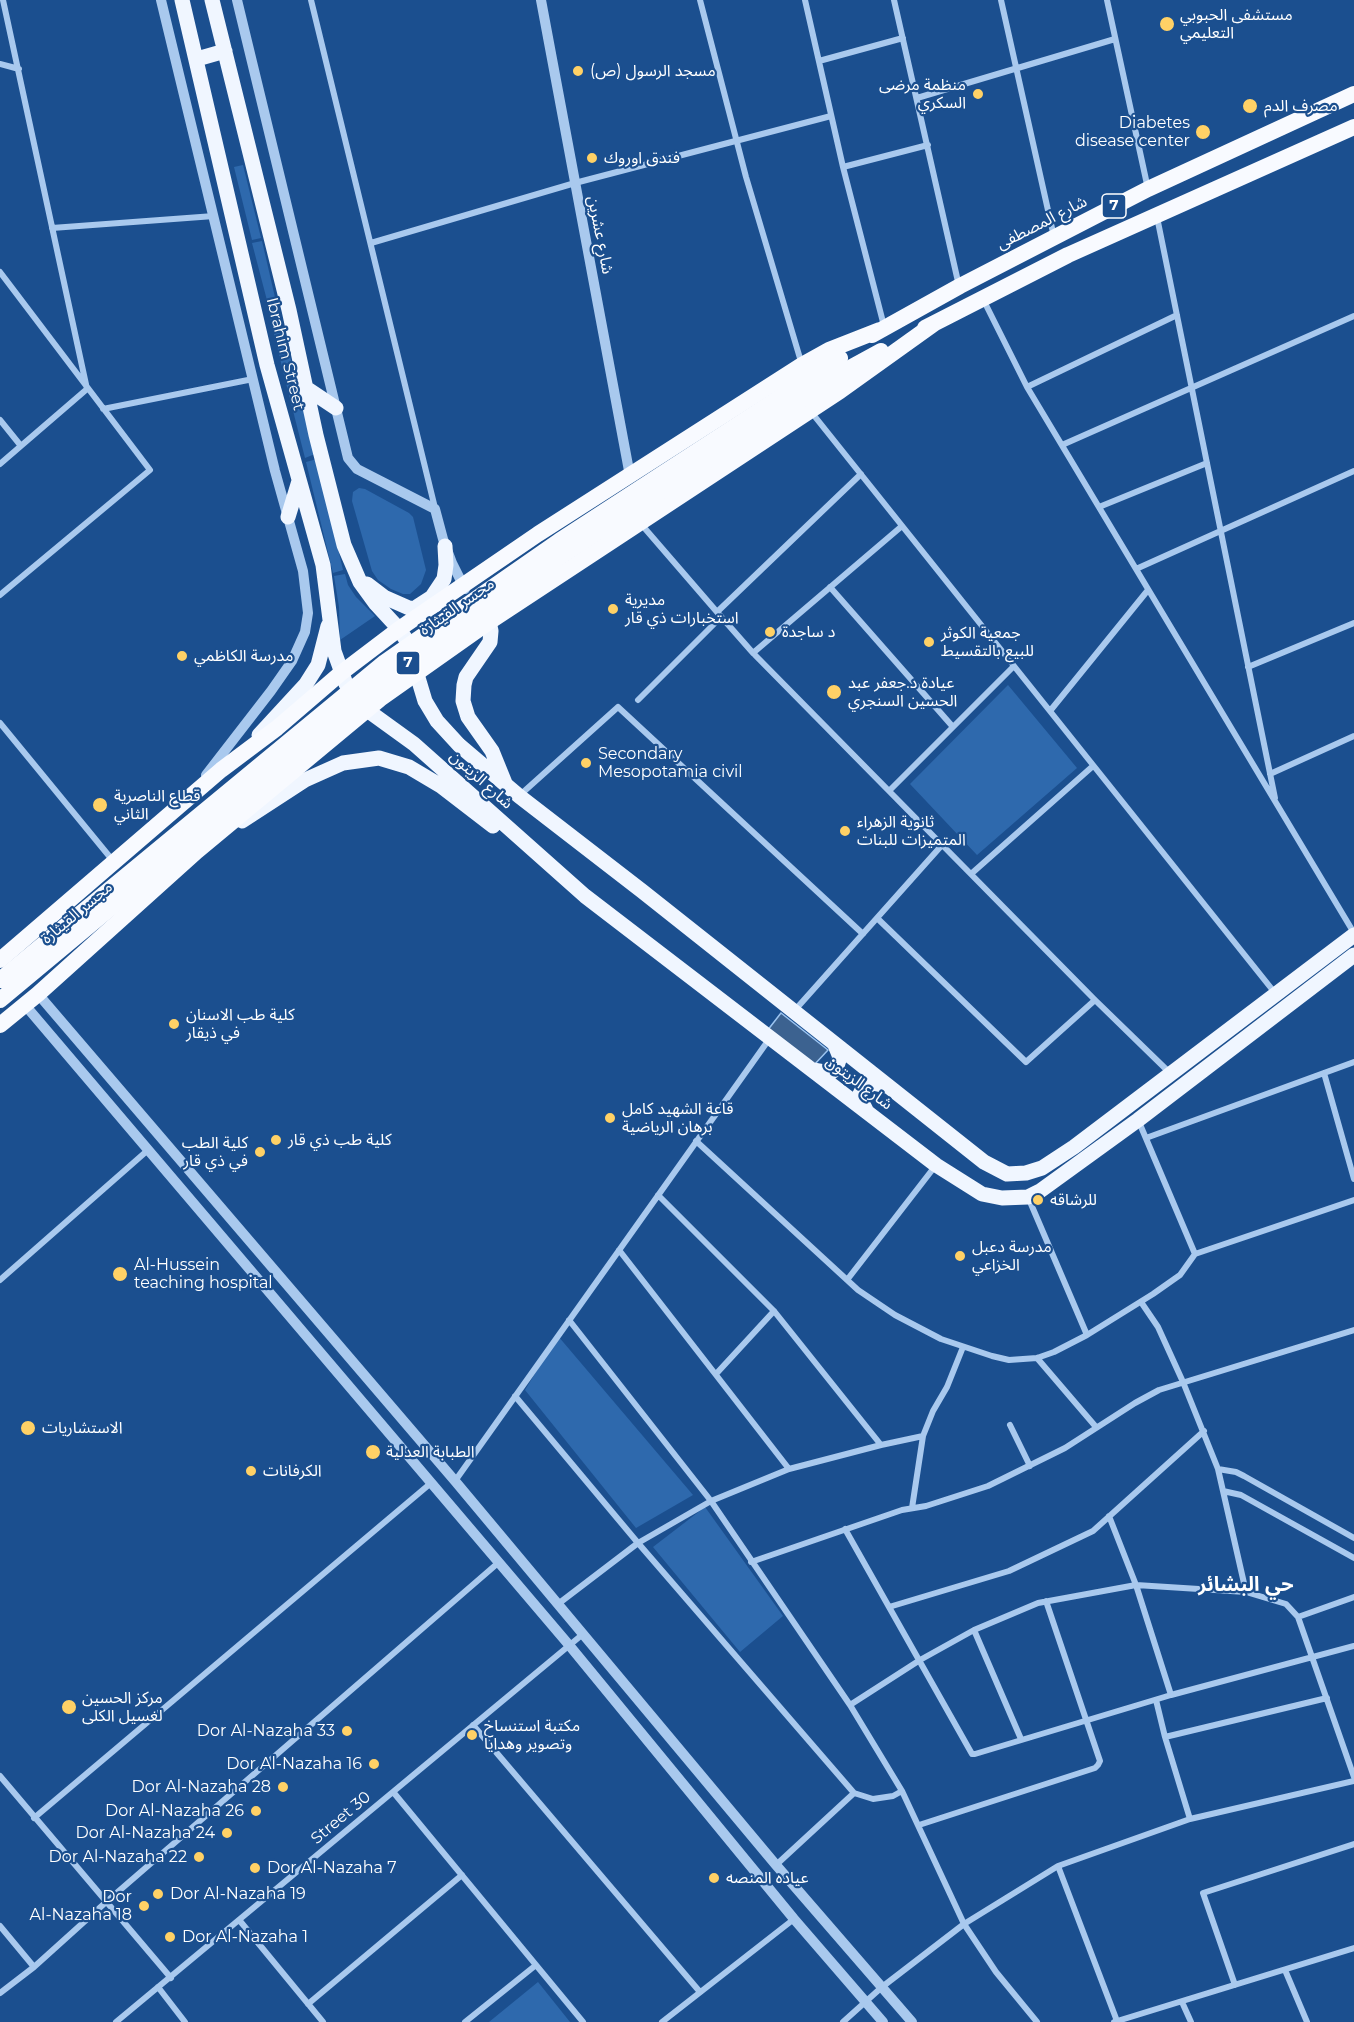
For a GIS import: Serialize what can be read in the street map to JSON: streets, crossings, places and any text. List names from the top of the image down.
{
  "streets": {
    "highway": ["7", "شارع المصطفى", "مجسر القيثارة"],
    "main road": ["Ibrahim Street", "شارع الزيتون"],
    "street": ["شارع عشرين", "Street 30"]
  },
  "crossings": [
    ["7", "شارع المصطفى"],
    ["7", "مجسر القيثارة"],
    ["Ibrahim Street", "شارع الزيتون"]
  ],
  "districts": ["حي البشائر"],
  "places": [
    "مستشفى الحبوبي التعليمي",
    "مسجد الرسول (ص)",
    "منظمة مرضى السكري",
    "مصرف الدم",
    "Diabetes disease center",
    "فندق اوروك",
    "مديرية استخبارات ذي قار",
    "د ساجدة",
    "جمعية الكوثر للبيع بالتقسيط",
    "مدرسة الكاظمي",
    "عيادة د.جعفر عبد الحسين السنجري",
    "Secondary Mesopotamia civil",
    "قطاع الناصرية الثاني",
    "ثانوية الزهراء المتميزات للبنات",
    "كلية طب الاسنان في ذيقار",
    "قاعة الشهيد كامل برهان الرياضية",
    "كلية طب ذي قار",
    "كلية الطب في ذي قار",
    "للرشاقه",
    "مدرسة دعبل الخزاعي",
    "Al-Hussein teaching hospital",
    "الاستشاريات",
    "الطبابة العدلية",
    "الكرفانات",
    "مركز الحسين لغسيل الكلى",
    "Dor Al-Nazaha 33",
    "مكتبة استنساخ وتصوير وهدايا",
    "Dor Al-Nazaha 16",
    "Dor Al-Nazaha 28",
    "Dor Al-Nazaha 26",
    "Dor Al-Nazaha 24",
    "Dor Al-Nazaha 22",
    "Dor Al-Nazaha 7",
    "عياده المنصه",
    "Dor Al-Nazaha 19",
    "Dor Al-Nazaha 18",
    "Dor Al-Nazaha 1"
  ]
}
